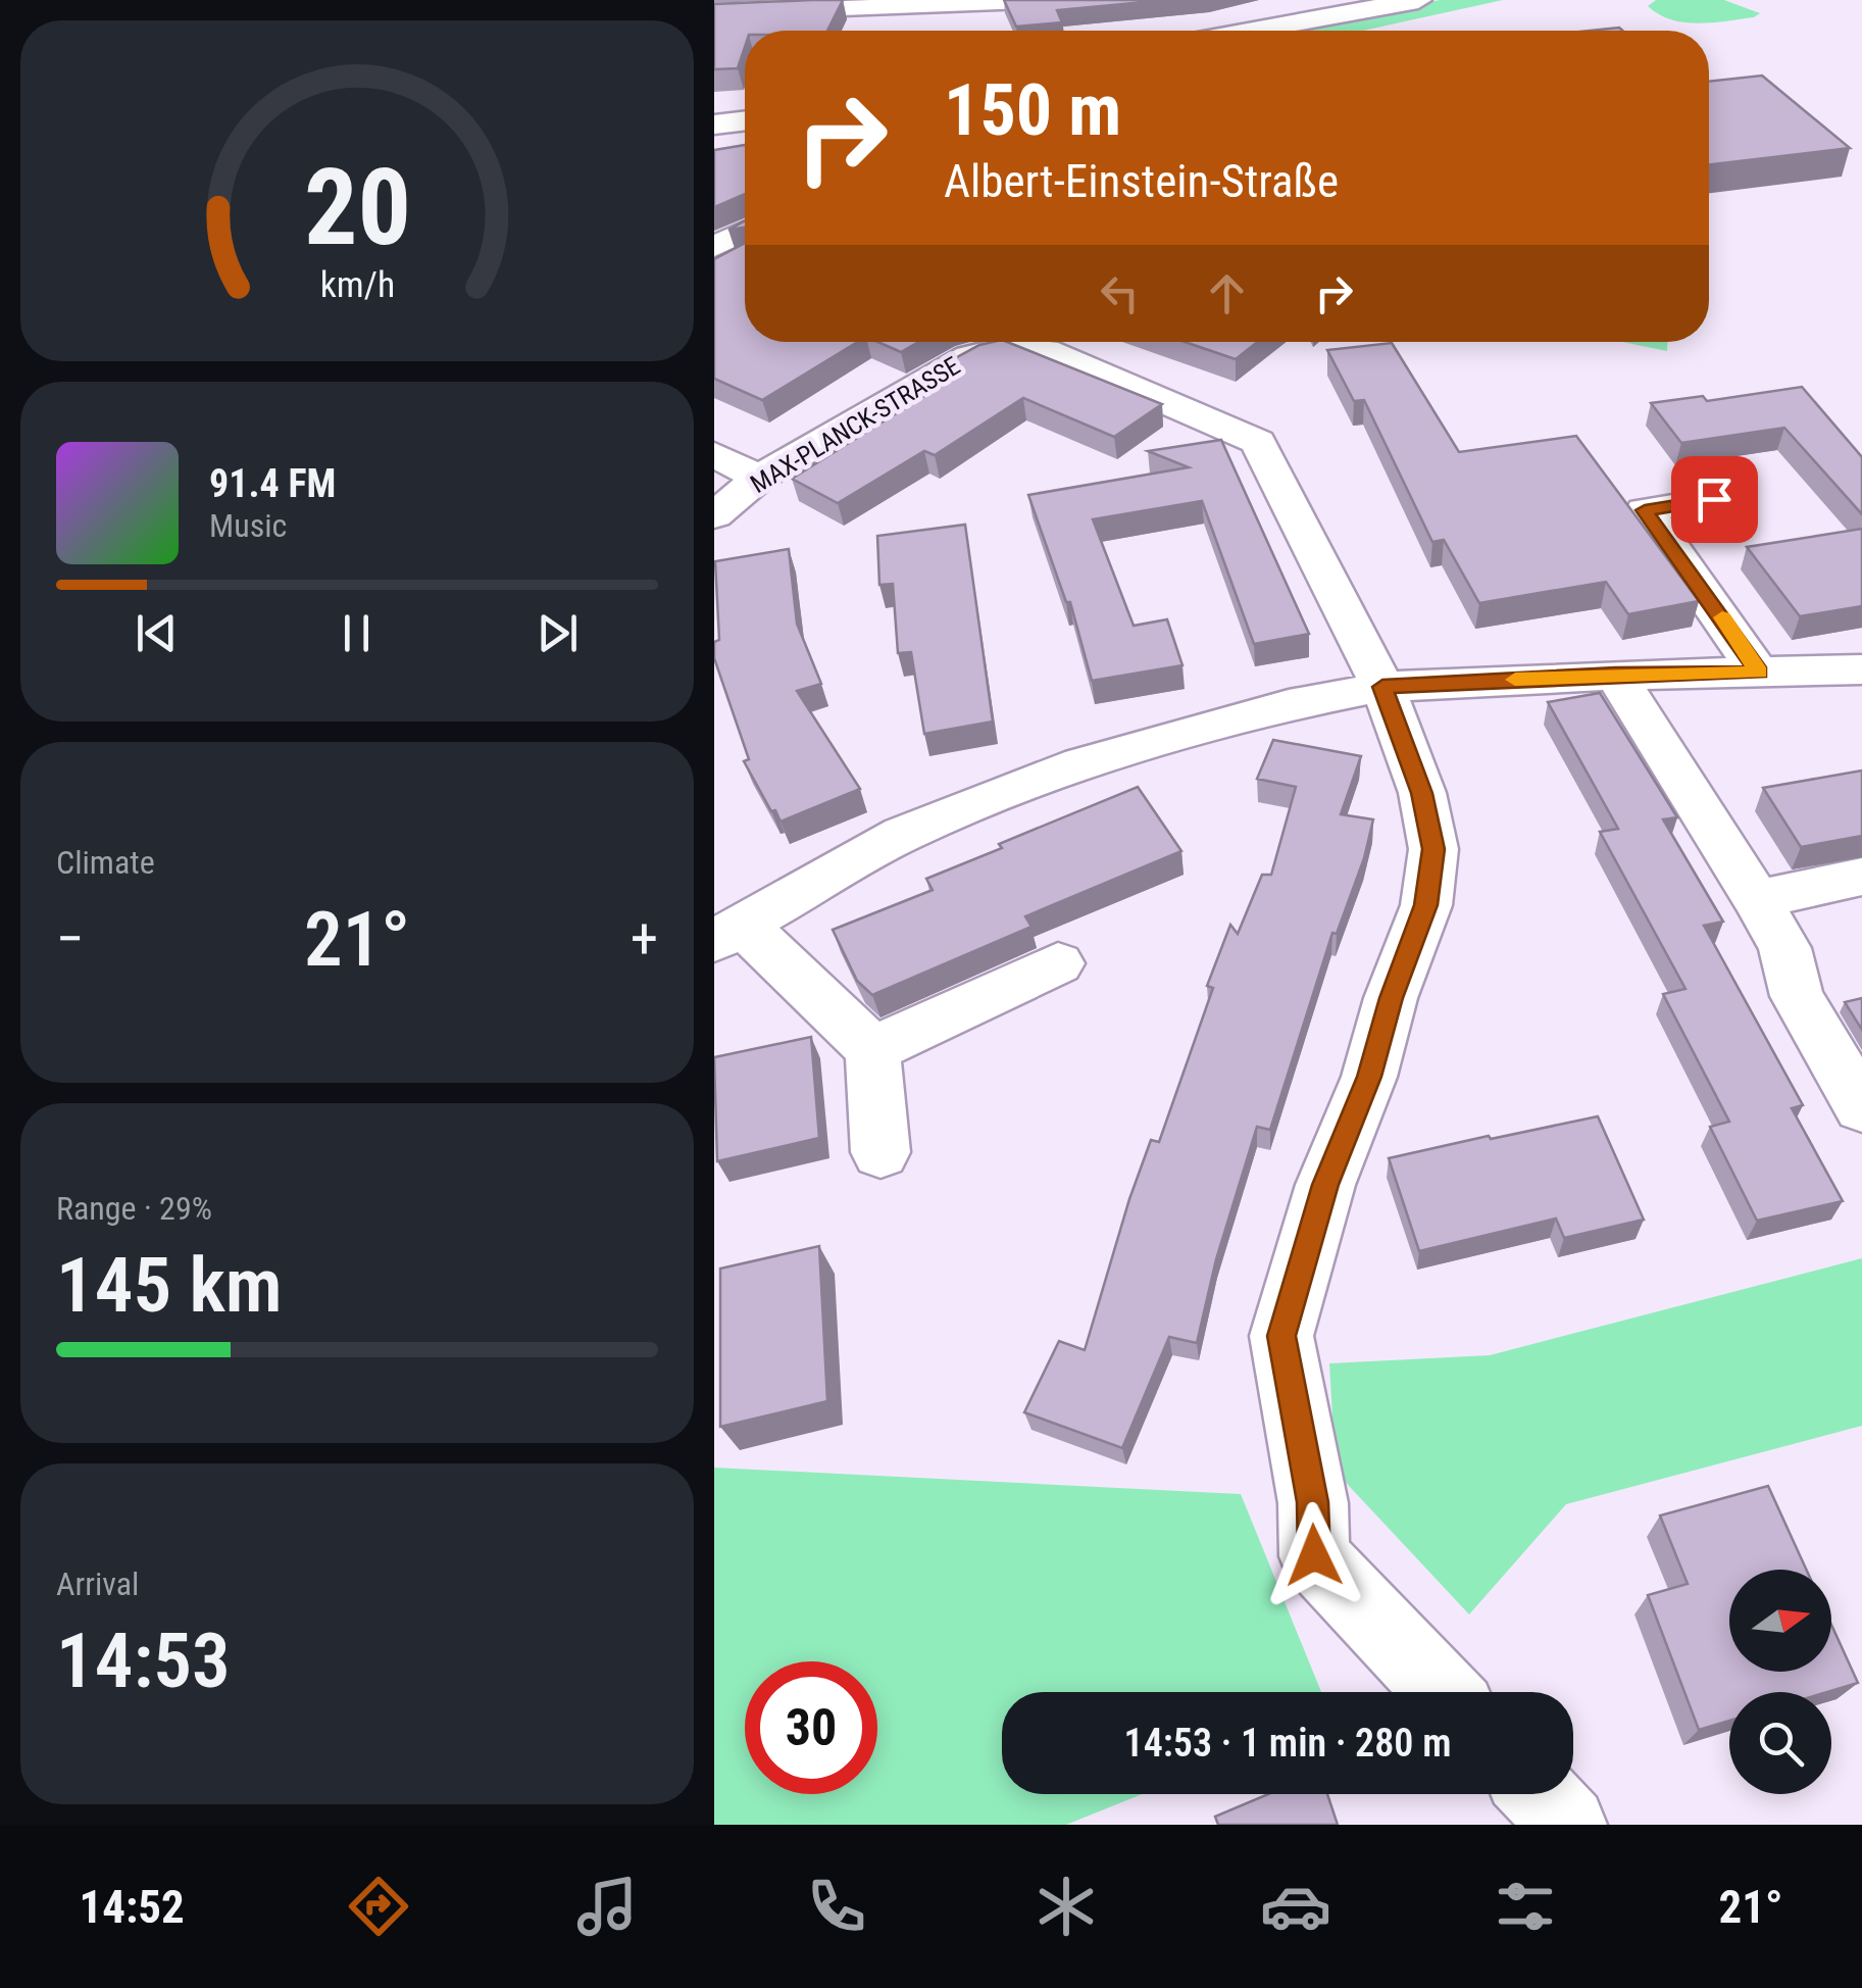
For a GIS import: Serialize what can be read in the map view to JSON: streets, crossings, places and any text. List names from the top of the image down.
{
  "streets": {
    "street": ["MAX-PLANCK-STRASSE"]
  },
  "north": "right",
  "page": {
    "turn": ["150 m", "Albert-Einstein-Straße"],
    "song": ["91.4 FM", "Music"],
    "tile": [
      "Climate",
      ["Range · 29%", "145 km"],
      ["Arrival", "14:53"]
    ],
    "heat": ["−", "21°", "+"],
    "limit": "30",
    "trip": "14:53 · 1 min · 280 m",
    "tabs": ["14:52", "21°"],
    "gauge": ["20", "km/h"]
  }
}
